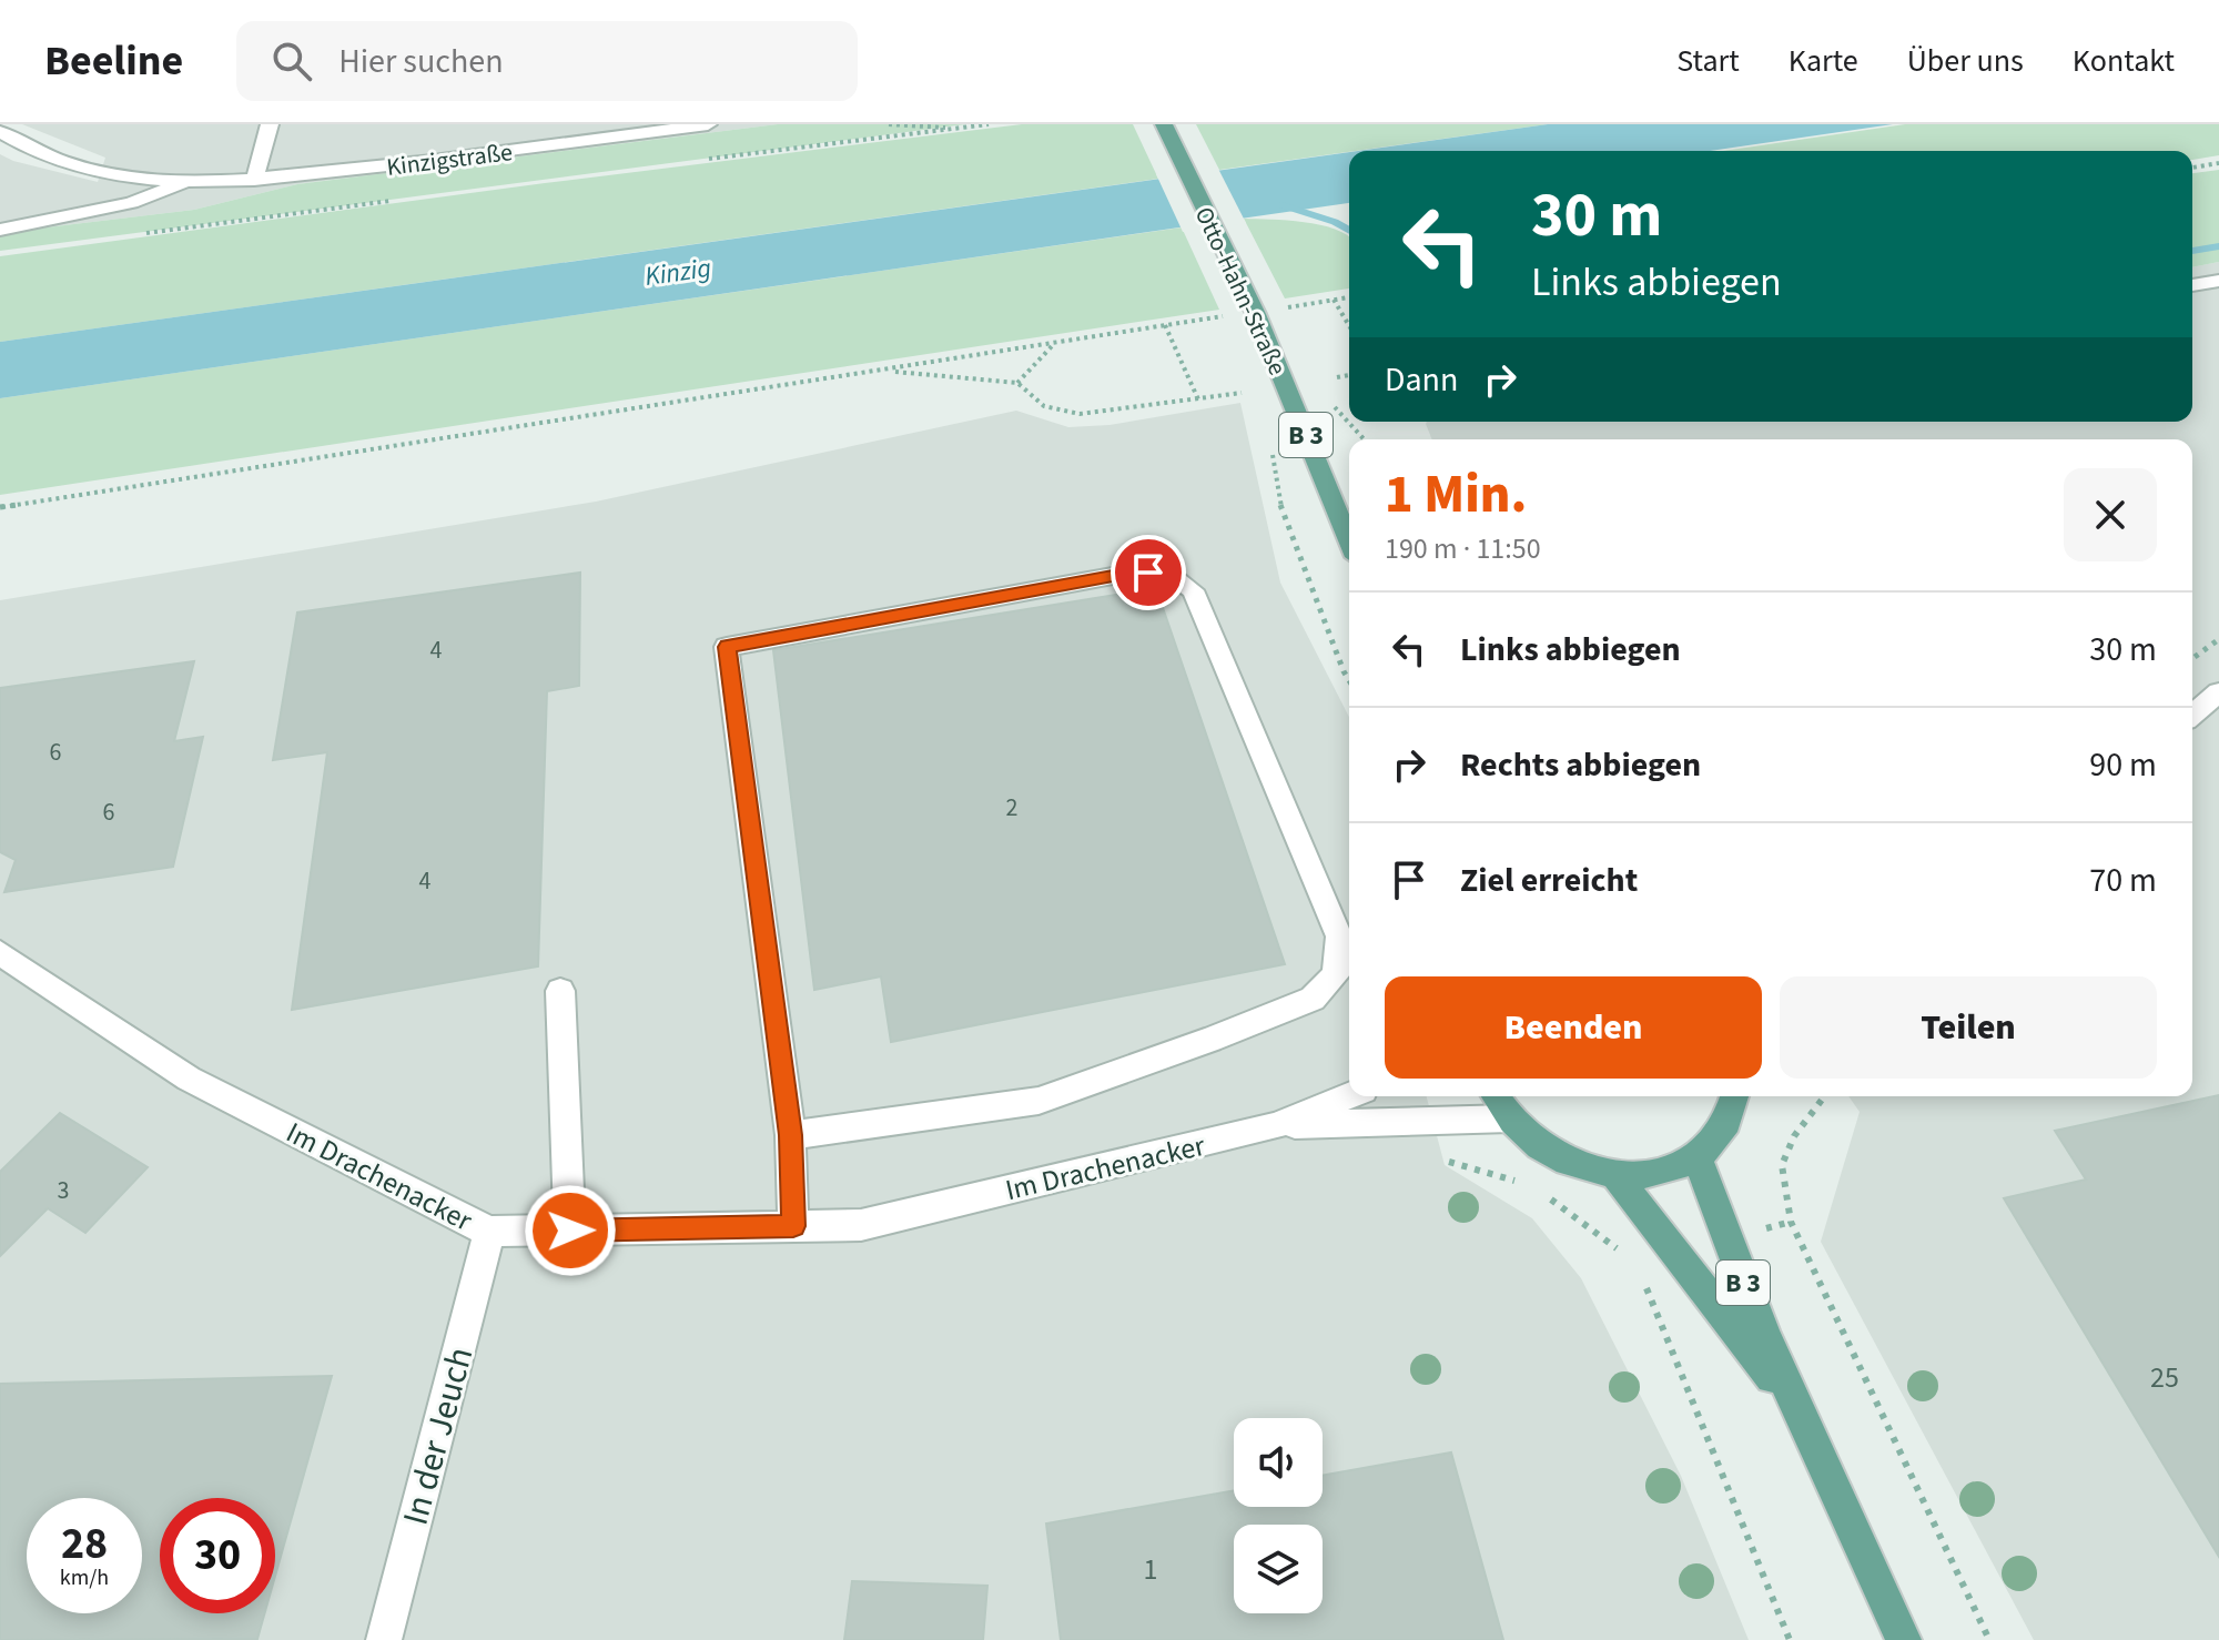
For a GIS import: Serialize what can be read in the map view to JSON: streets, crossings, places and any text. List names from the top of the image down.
{
  "streets": {
    "main road": ["Otto-Hahn-Straße", "B 3"],
    "street": ["Kinzigstraße", "Im Drachenacker", "In der Jeuch"]
  },
  "crossings": [
    ["Im Drachenacker", "In der Jeuch"]
  ],
  "water": ["Kinzig"],
  "house_numbers": [
    "4",
    "6",
    "2",
    "6",
    "4",
    "3",
    "25",
    "1"
  ],
  "page": {
    "header": "Beeline",
    "search": "Hier suchen",
    "nav": [
      "Start",
      "Karte",
      "Über uns",
      "Kontakt"
    ],
    "turn": ["30 m", "Links abbiegen"],
    "then": "Dann",
    "heading": ["1 Min.", "190 m · 11:50"],
    "list": [
      {
        "name": "Links abbiegen",
        "value": "30 m"
      },
      {
        "name": "Rechts abbiegen",
        "value": "90 m"
      },
      {
        "name": "Ziel erreicht",
        "value": "70 m"
      }
    ],
    "buttons": ["Beenden", "Teilen"],
    "speed": "28 km/h",
    "limit": "30"
  }
}
